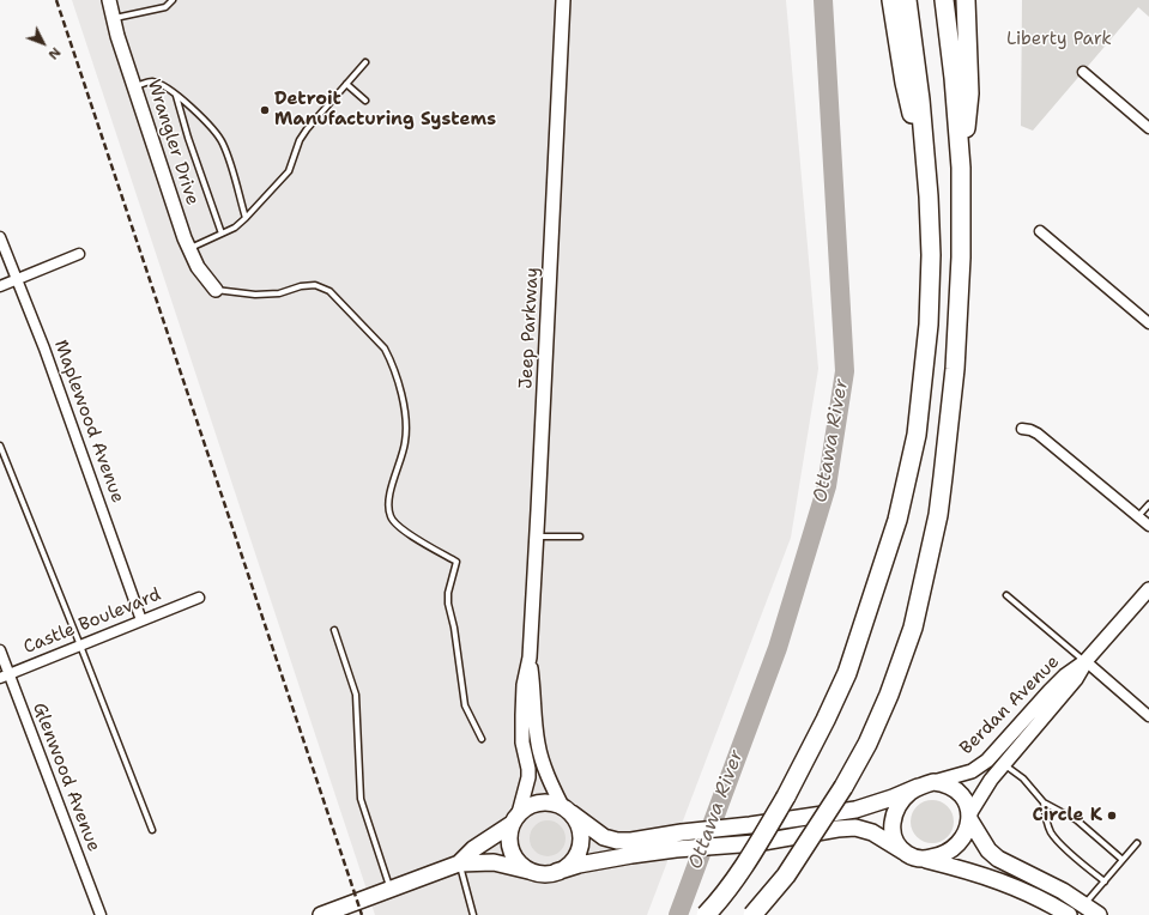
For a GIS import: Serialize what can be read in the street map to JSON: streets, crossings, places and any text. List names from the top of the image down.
{
  "streets": {
    "street": [
      "Wrangler Drive",
      "Jeep Parkway",
      "Maplewood Avenue",
      "Castle Boulevard",
      "Berdan Avenue",
      "Glenwood Avenue"
    ]
  },
  "crossings": [
    ["Maplewood Avenue", "Castle Boulevard"],
    ["Castle Boulevard", "Glenwood Avenue"]
  ],
  "water": ["Ottawa River"],
  "parks": ["Liberty Park"],
  "places": ["Detroit Manufacturing Systems", "Circle K"],
  "north": "bottom right"
}
